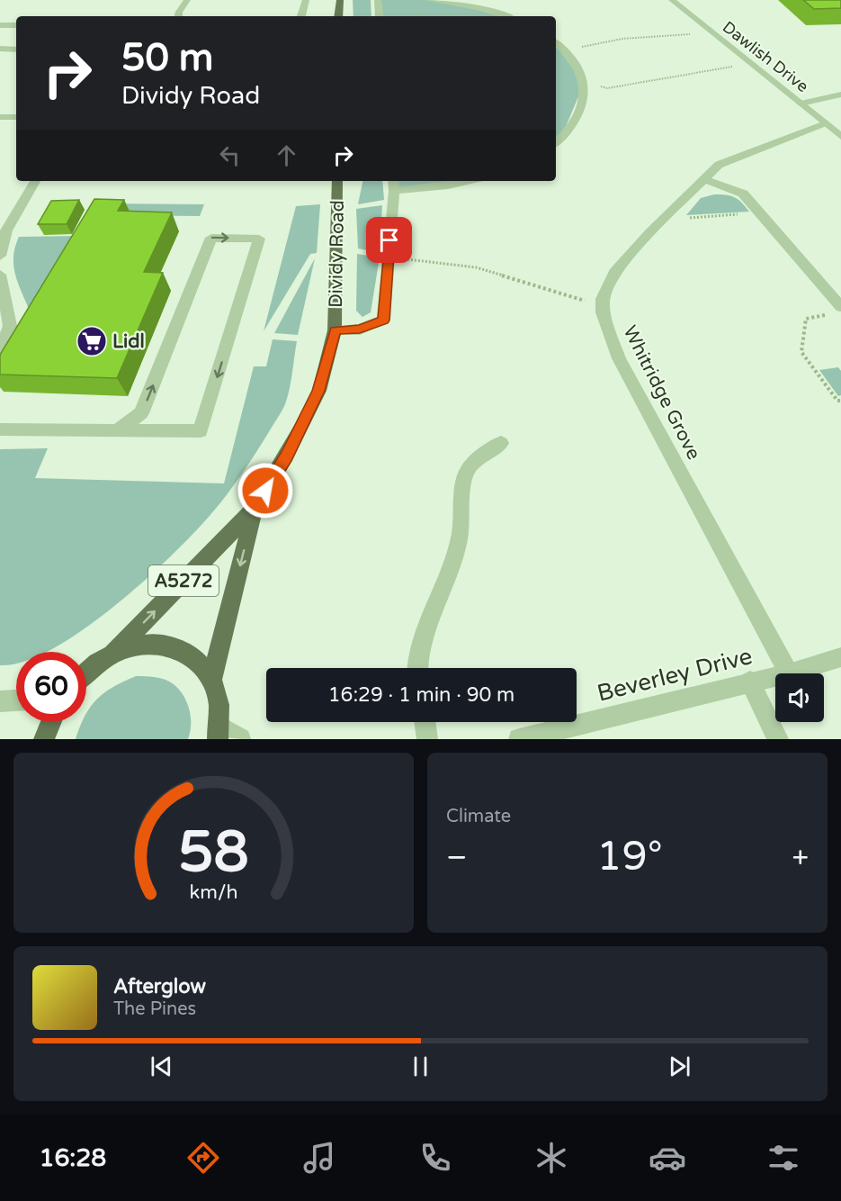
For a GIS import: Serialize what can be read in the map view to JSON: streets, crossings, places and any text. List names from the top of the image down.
{
  "streets": {
    "main road": ["Dividy Road", "A5272"],
    "street": ["Dawlish Drive", "Whitridge Grove", "Beverley Drive"]
  },
  "crossings": [
    ["Dawlish Drive", "Whitridge Grove"],
    ["Whitridge Grove", "Beverley Drive"]
  ],
  "places": {
    "supermarket": ["Lidl"]
  },
  "page": {
    "turn": ["50 m", "Dividy Road"],
    "limit": "60",
    "trip": "16:29 · 1 min · 90 m",
    "tile": "Climate",
    "heat": ["−", "19°", "+"],
    "song": ["Afterglow", "The Pines"],
    "tabs": "16:28",
    "gauge": ["58", "km/h"]
  }
}
